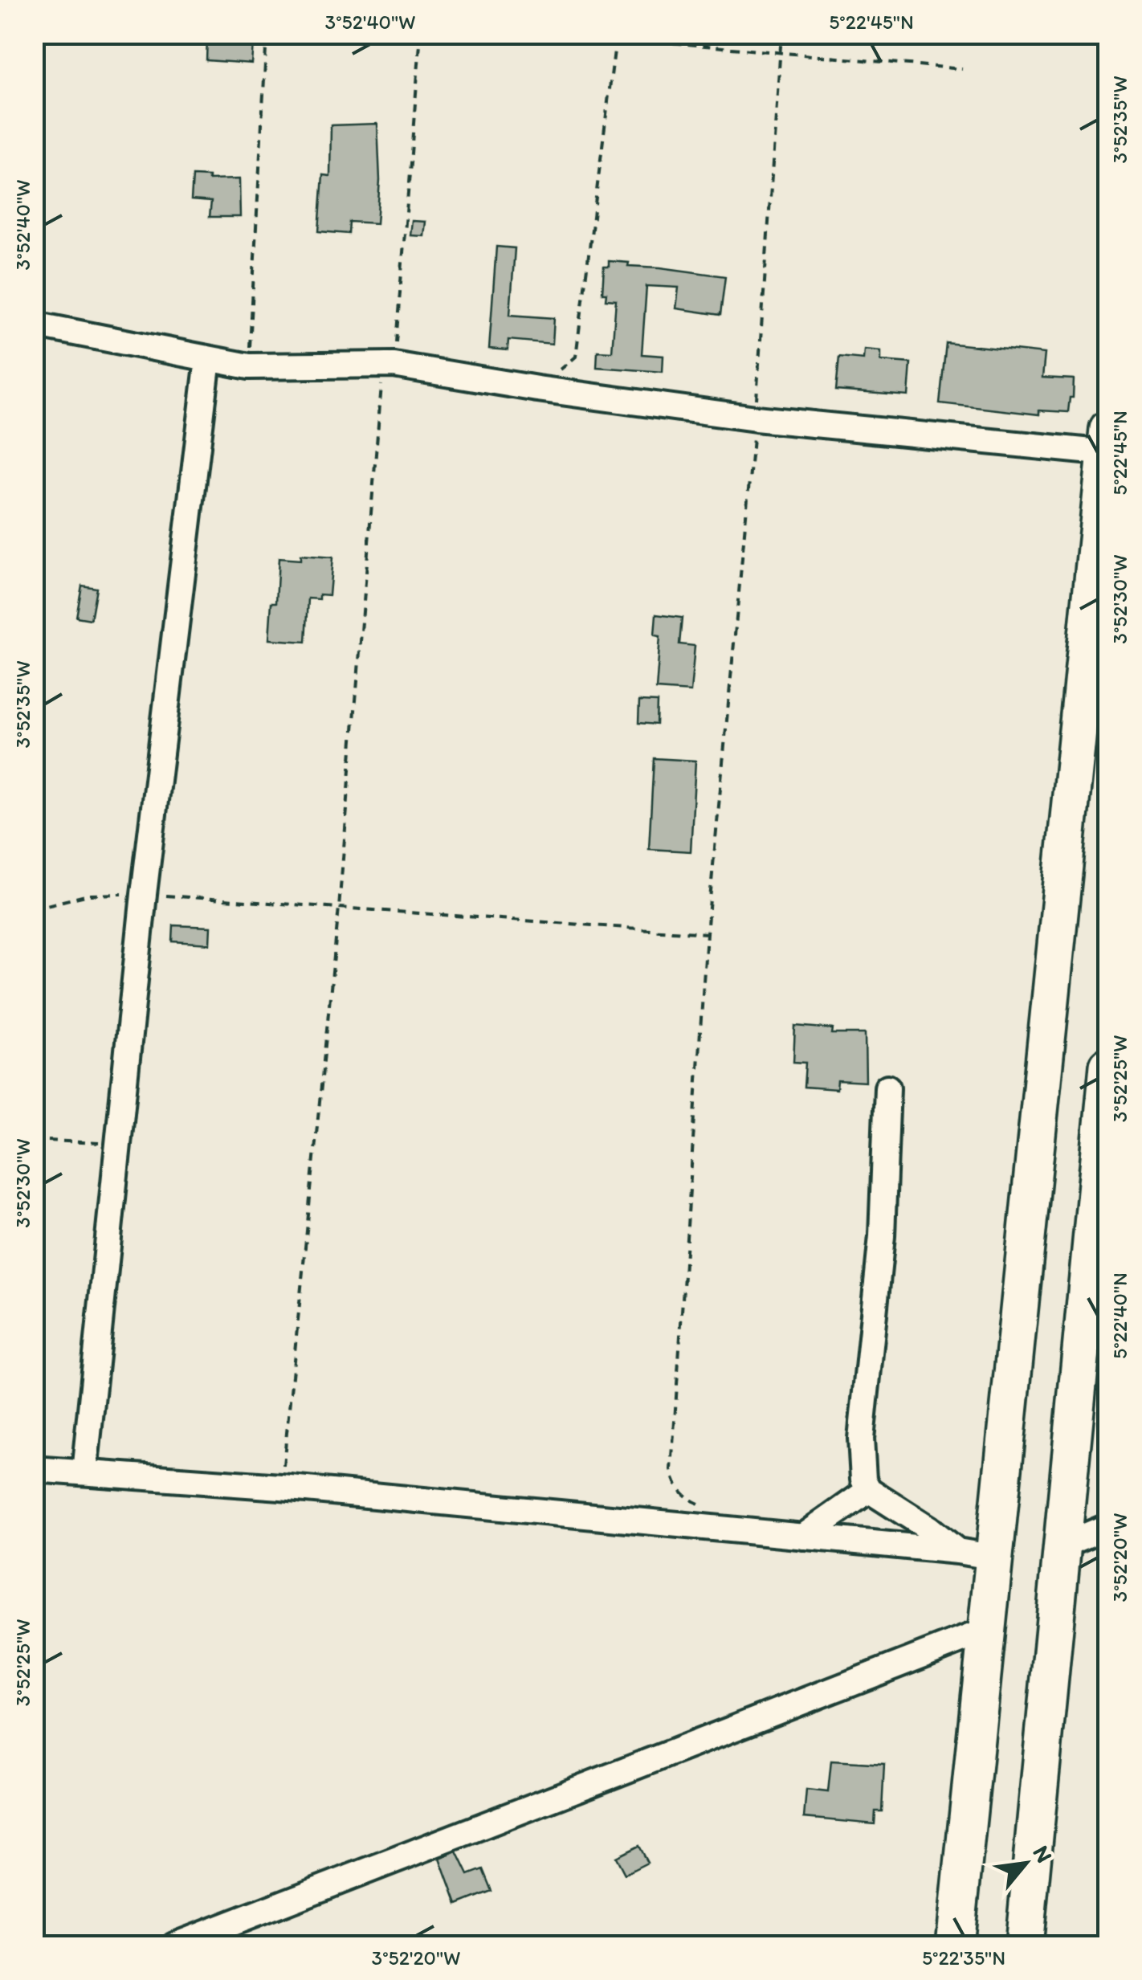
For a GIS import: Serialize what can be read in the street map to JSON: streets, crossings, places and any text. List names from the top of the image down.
{
  "north": "top right",
  "coordinates": [
    "3°52'40\"W",
    "5°22'45\"N",
    "3°52'35\"W",
    "3°52'30\"W",
    "3°52'25\"W",
    "5°22'40\"N",
    "3°52'20\"W",
    "5°22'35\"N"
  ]
}
